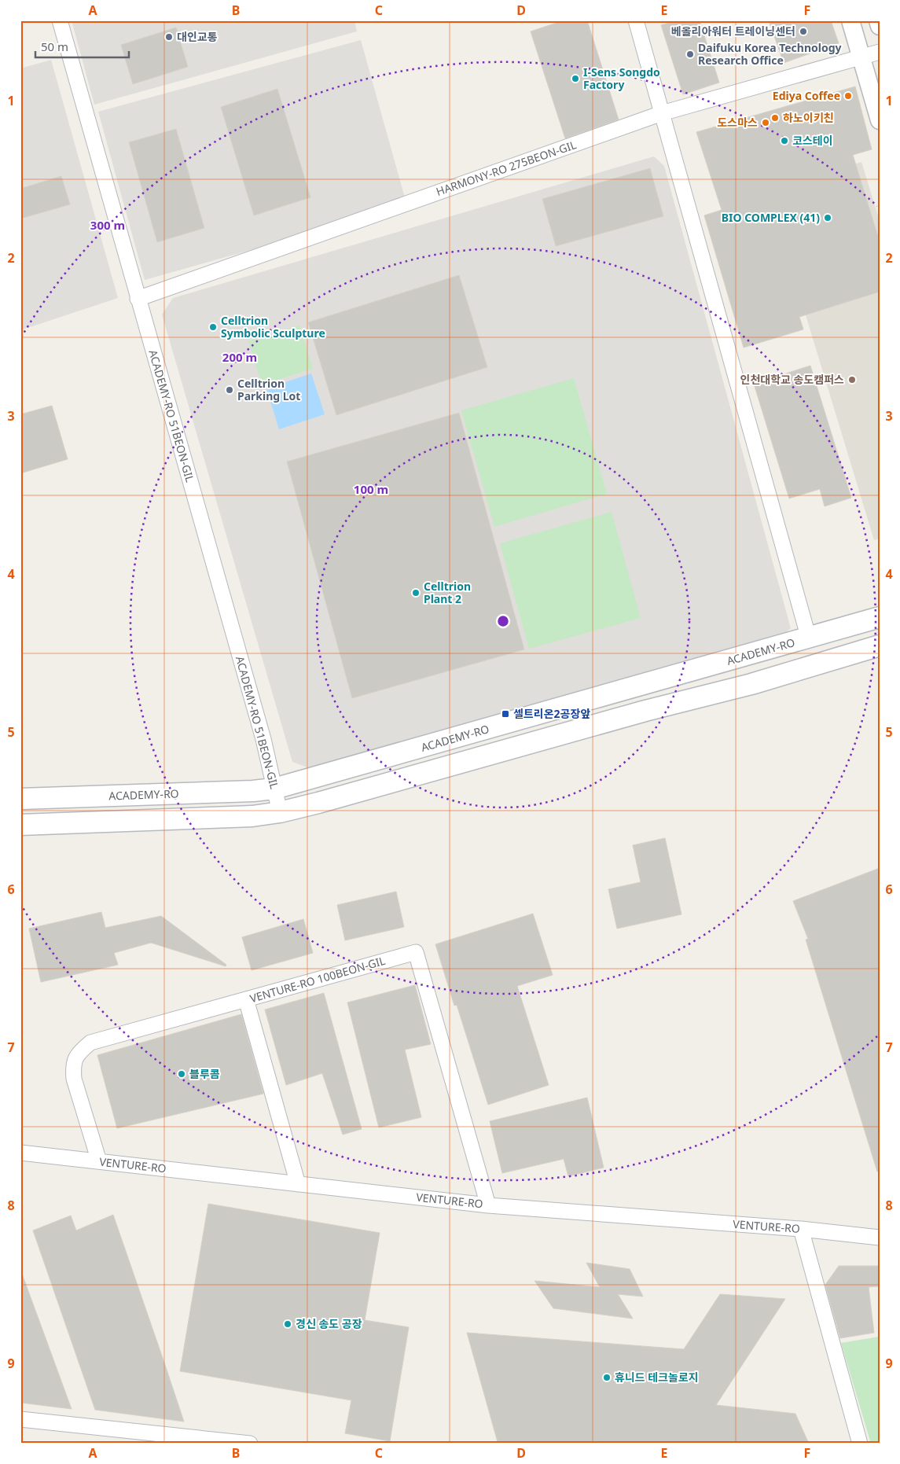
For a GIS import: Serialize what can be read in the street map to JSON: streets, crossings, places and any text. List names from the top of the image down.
{
  "streets": {
    "main road": ["ACADEMY-RO"],
    "street": [
      "HARMONY-RO 275BEON-GIL",
      "ACADEMY-RO 51BEON-GIL",
      "VENTURE-RO 100BEON-GIL",
      "VENTURE-RO"
    ]
  },
  "crossings": [
    ["HARMONY-RO 275BEON-GIL", "ACADEMY-RO 51BEON-GIL"],
    ["ACADEMY-RO 51BEON-GIL", "ACADEMY-RO"],
    ["VENTURE-RO 100BEON-GIL", "VENTURE-RO"]
  ],
  "places": {
    "other": [
      "베올리아워터 트레이닝센터",
      "대인교통",
      "Daifuku Korea Technology Research Office",
      "I-Sens Songdo Factory",
      "Ediya Coffee",
      "하노이키친",
      "도스마스",
      "코스테이",
      "BIO COMPLEX (41)",
      "Celltrion Symbolic Sculpture",
      "인천대학교 송도캠퍼스",
      "Celltrion Parking Lot",
      "Celltrion Plant 2",
      "블루콤",
      "경신 송도 공장",
      "휴니드 테크놀로지"
    ],
    "transit": ["셀트리온2공장앞"]
  },
  "scale_bar": "50 m",
  "grid": {
    "columns": [
      "A",
      "B",
      "C",
      "D",
      "E",
      "F"
    ],
    "rows": [
      "1",
      "2",
      "3",
      "4",
      "5",
      "6",
      "7",
      "8",
      "9"
    ]
  },
  "rings": ["300 m", "200 m", "100 m"]
}
